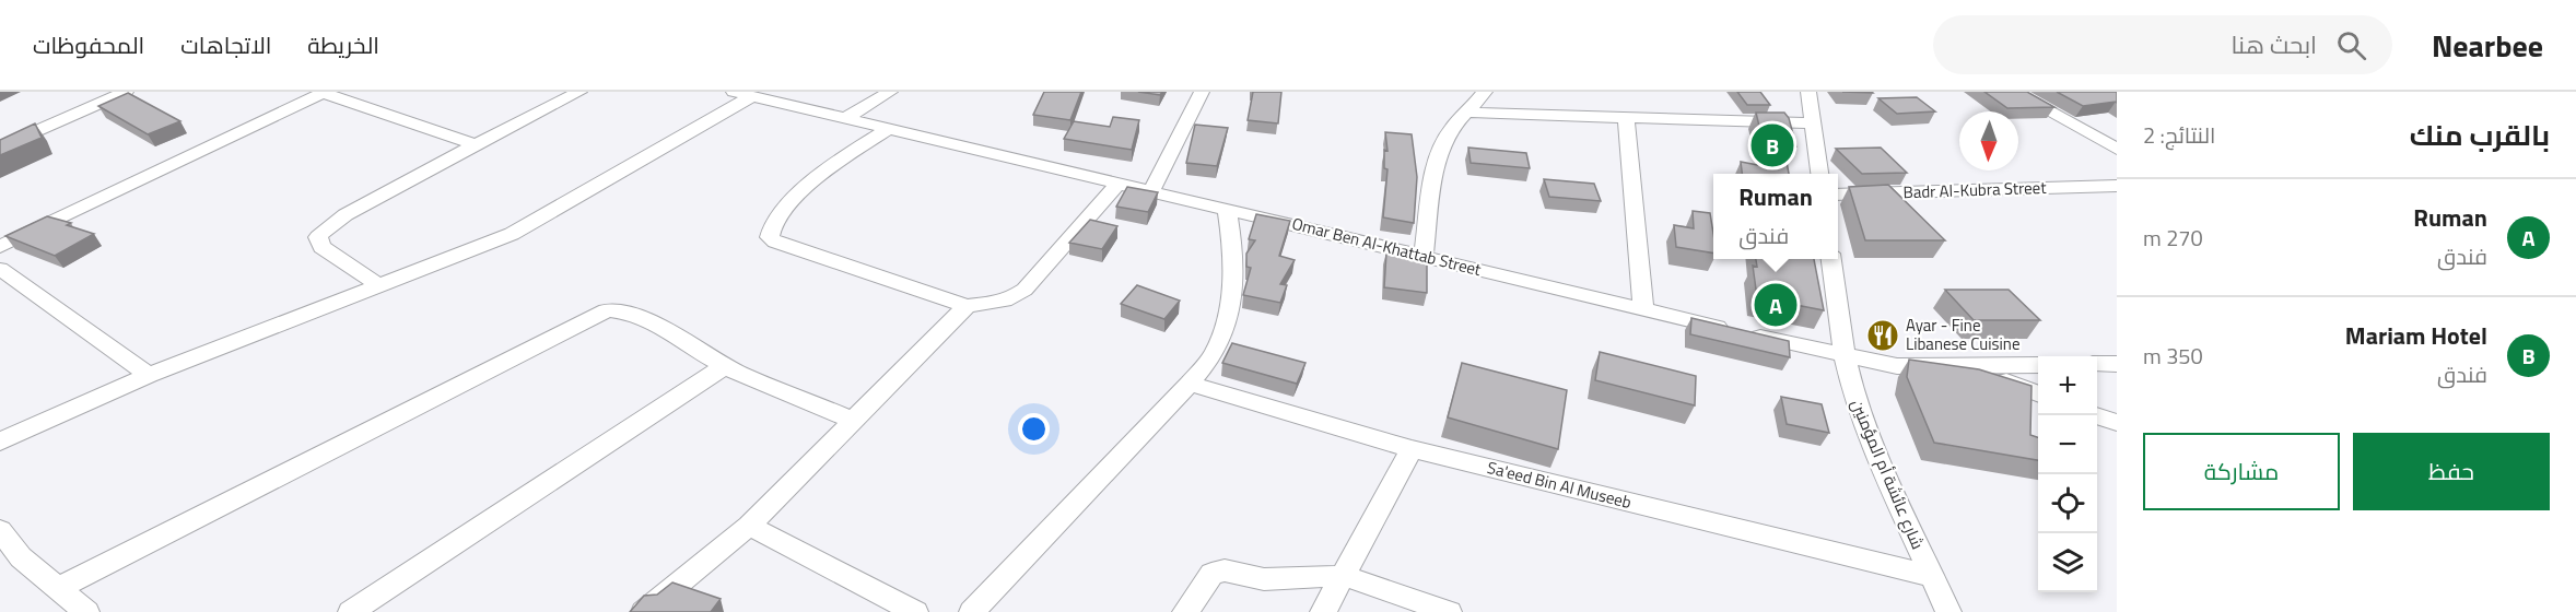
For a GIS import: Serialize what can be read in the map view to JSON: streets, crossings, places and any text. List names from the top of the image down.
{
  "streets": {
    "street": [
      "Badr Al-Kubra Street",
      "Omar Ben Al-Khattab Street",
      "شارع عائشة أم المؤمنين",
      "Sa'eed Bin Al Museeb"
    ]
  },
  "crossings": [
    ["Omar Ben Al-Khattab Street", "شارع عائشة أم المؤمنين"],
    ["شارع عائشة أم المؤمنين", "Sa'eed Bin Al Museeb"]
  ],
  "places": {
    "restaurant": ["Ayar - Fine Libanese Cuisine"]
  },
  "north": "bottom",
  "page": {
    "header": "Nearbee",
    "search": "ابحث هنا",
    "nav": ["الخريطة", "الاتجاهات", "المحفوظات"],
    "heading": ["بالقرب منك", "النتائج: 2"],
    "pins": ["B", "A"],
    "popup": ["Ruman", "فندق"],
    "list": [
      {
        "mark": "A",
        "name": "Ruman",
        "note": "فندق",
        "value": "270 m"
      },
      {
        "mark": "B",
        "name": "Mariam Hotel",
        "note": "فندق",
        "value": "350 m"
      }
    ],
    "map_buttons": ["+", "−"],
    "buttons": ["حفظ", "مشاركة"]
  }
}
